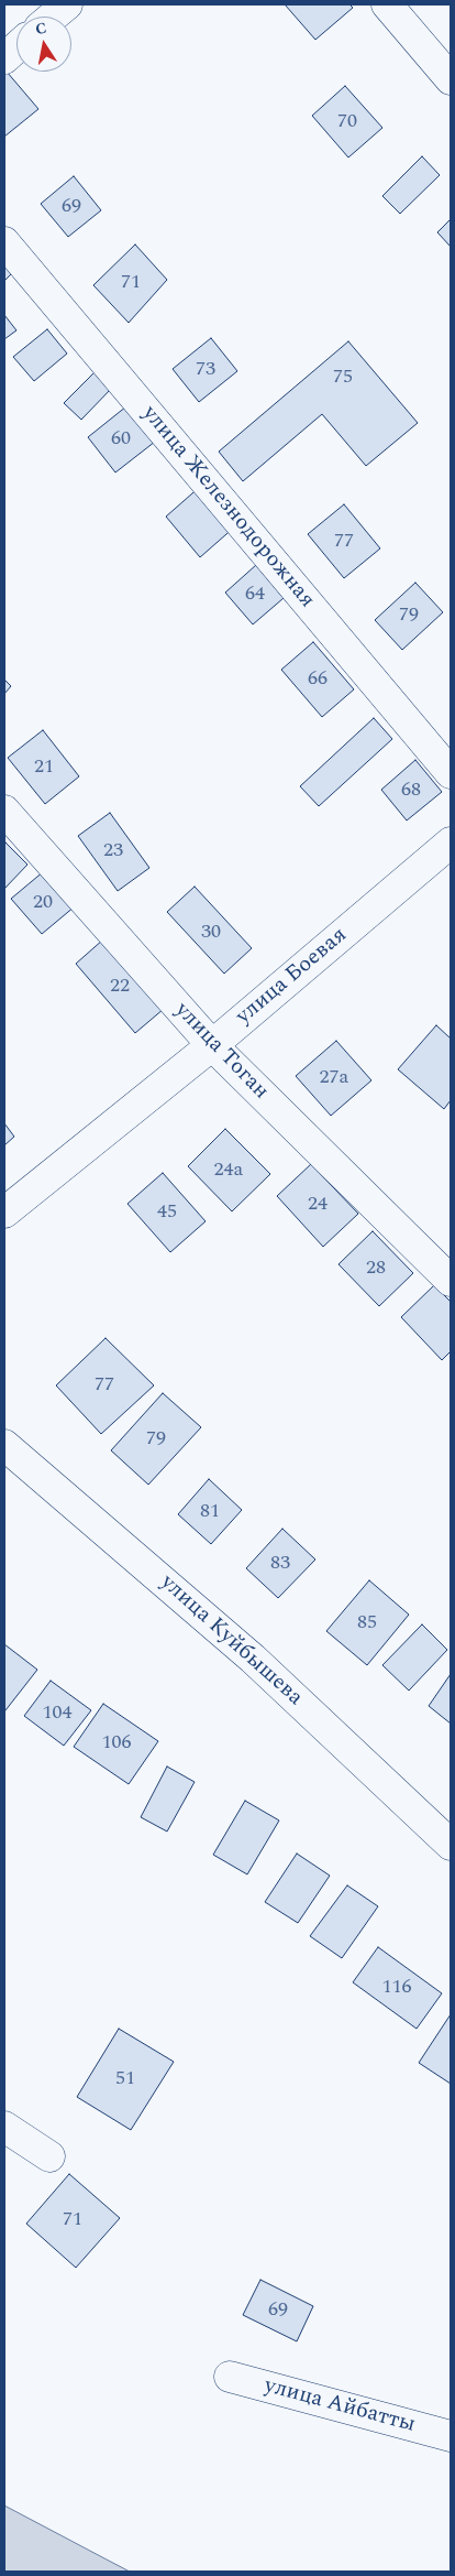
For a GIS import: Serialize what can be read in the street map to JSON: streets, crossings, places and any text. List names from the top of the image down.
{
  "streets": {
    "street": [
      "улица Железнодорожная",
      "улица Боевая",
      "улица Тоган",
      "улица Куйбышева",
      "улица Айбатты"
    ]
  },
  "crossings": [
    ["улица Боевая", "улица Тоган"]
  ],
  "house_numbers": [
    "70",
    "69",
    "71",
    "73",
    "75",
    "60",
    "77",
    "64",
    "79",
    "66",
    "21",
    "68",
    "23",
    "20",
    "30",
    "22",
    "27а",
    "24а",
    "24",
    "45",
    "28",
    "77",
    "79",
    "81",
    "83",
    "85",
    "104",
    "106",
    "116",
    "51",
    "71",
    "69"
  ],
  "north": "top"
}
